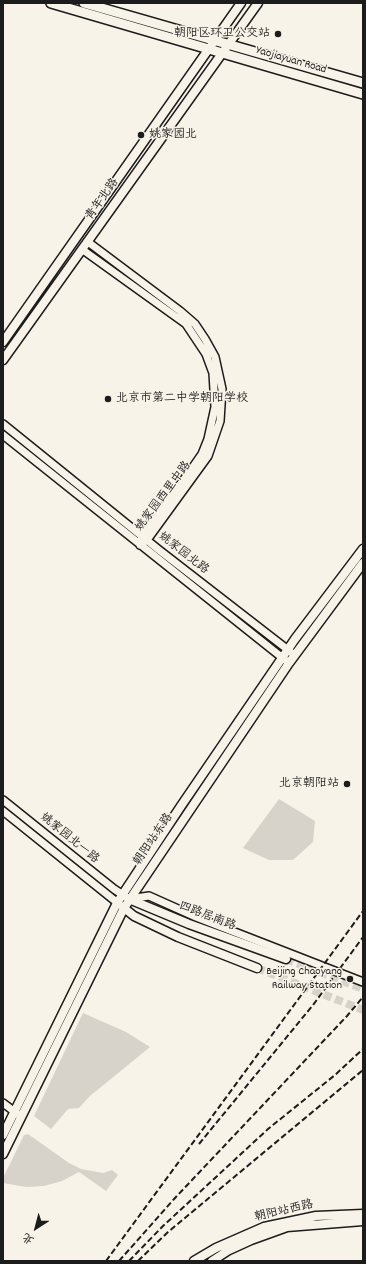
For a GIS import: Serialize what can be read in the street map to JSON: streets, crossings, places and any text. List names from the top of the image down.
{
  "streets": {
    "main road": [
      "Yaojiayuan Road",
      "青年北路",
      "朝阳站东路",
      "四路居南路",
      "朝阳站西路"
    ],
    "street": ["姚家园西里中路", "姚家园北路", "姚家园北一路"]
  },
  "crossings": [
    ["Yaojiayuan Road", "青年北路"],
    ["青年北路", "姚家园西里中路"],
    ["姚家园西里中路", "姚家园北路"],
    ["姚家园北路", "朝阳站东路"],
    ["姚家园北一路", "朝阳站东路"],
    ["姚家园北一路", "四路居南路"],
    ["朝阳站东路", "四路居南路"]
  ],
  "places": [
    "朝阳区环卫公交站",
    "姚家园北",
    "北京市第二中学朝阳学校",
    "北京朝阳站",
    "Beijing Chaoyang Railway Station"
  ],
  "north": "bottom left"
}
